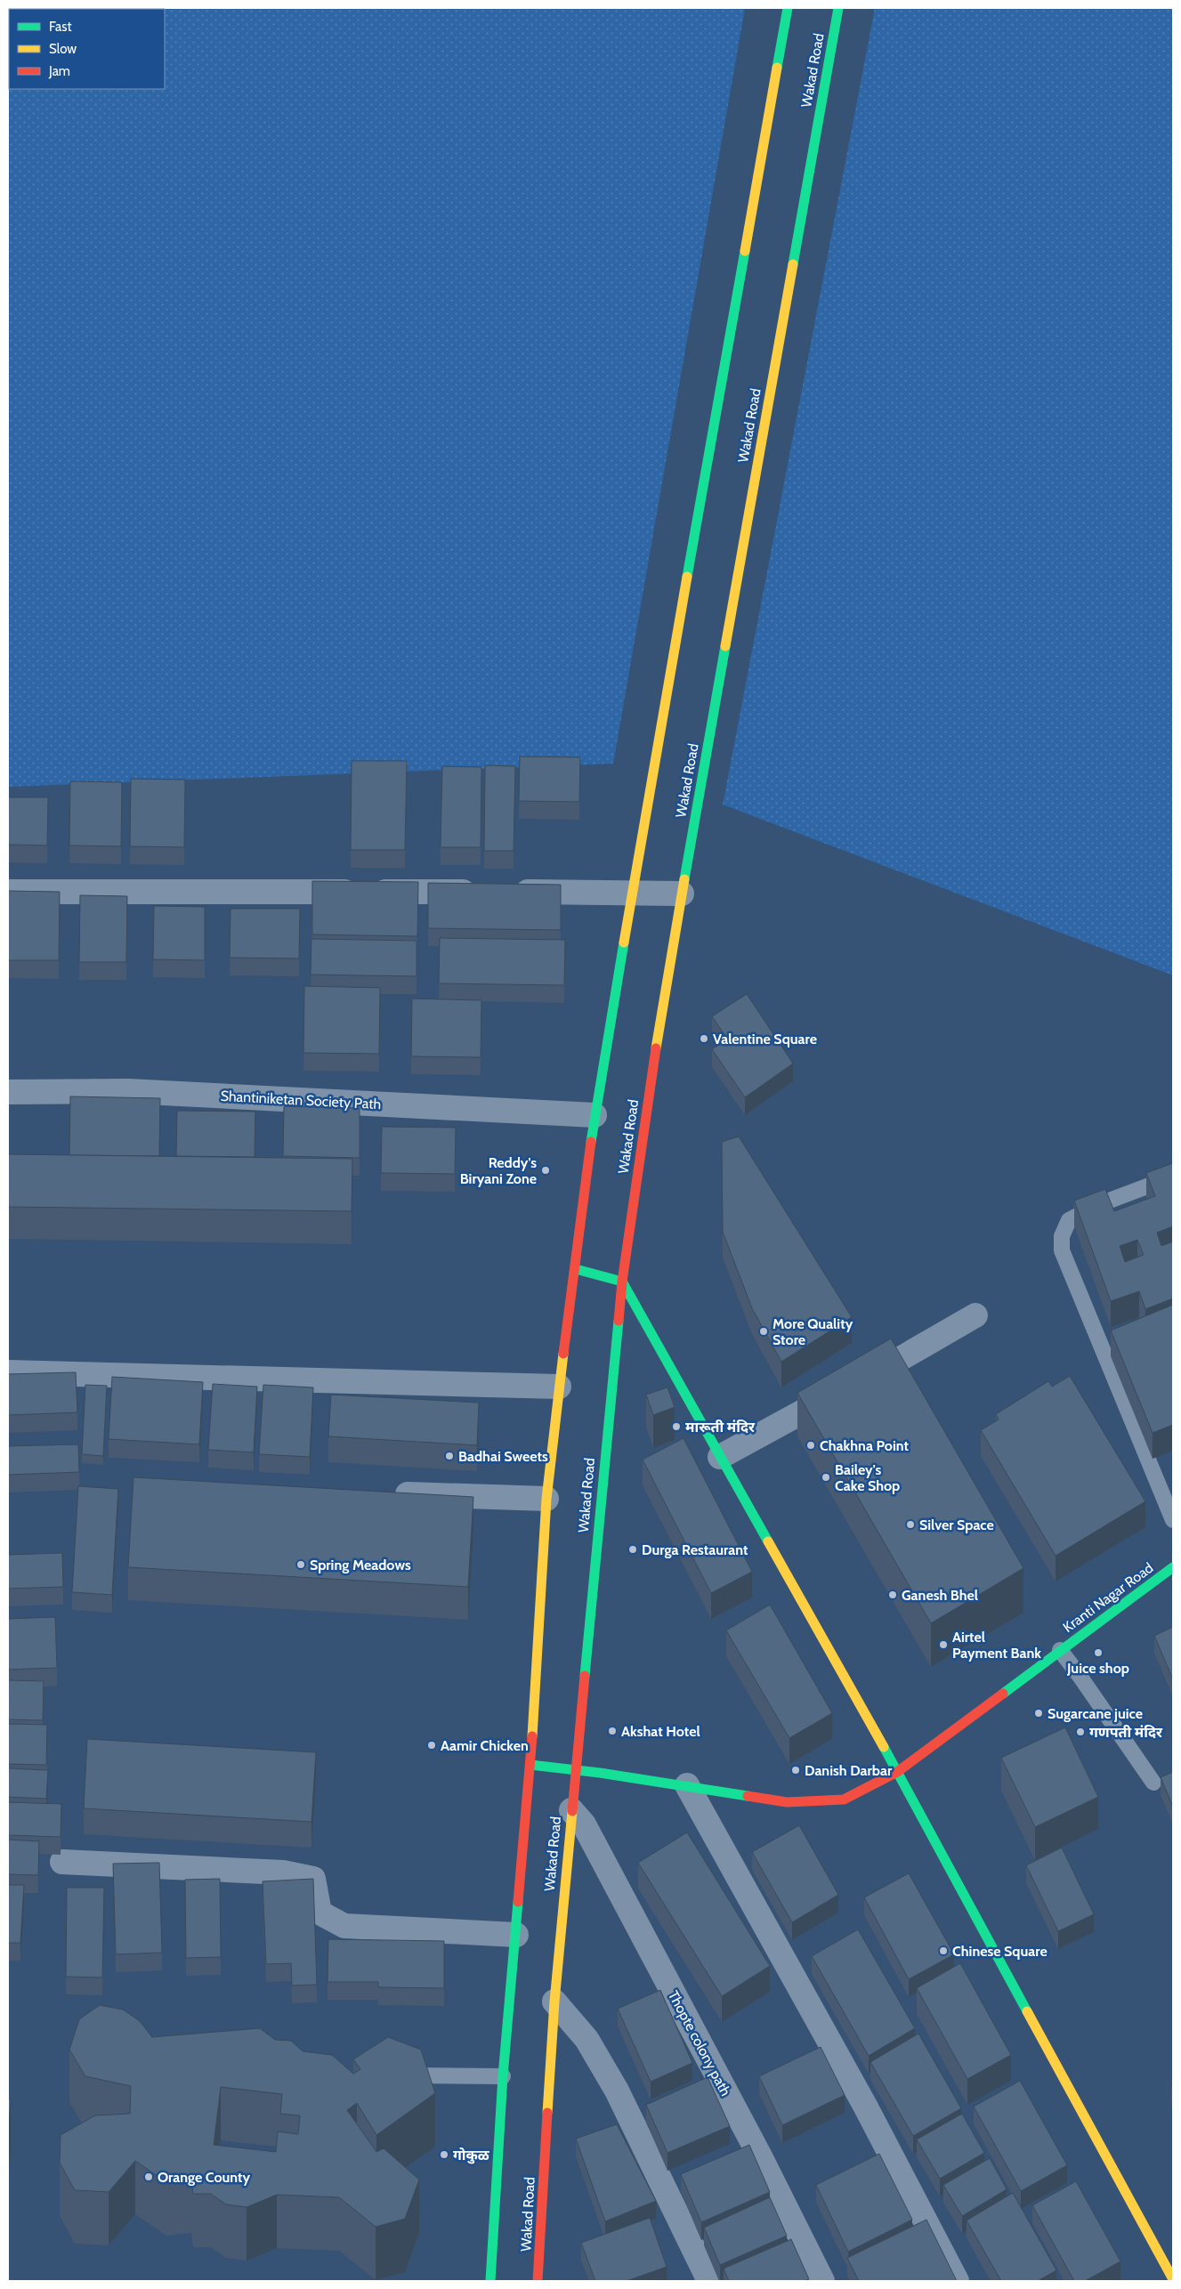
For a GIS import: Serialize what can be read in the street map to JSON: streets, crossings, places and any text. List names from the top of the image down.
{
  "streets": {
    "main road": ["Wakad Road", "Kranti Nagar Road"],
    "street": ["Shantiniketan Society Path", "Thopte colony path"]
  },
  "crossings": [
    ["Wakad Road", "Shantiniketan Society Path"],
    ["Wakad Road", "Kranti Nagar Road"],
    ["Wakad Road", "Thopte colony path"]
  ],
  "places": [
    "Valentine Square",
    "Reddy's Biryani Zone",
    "More Quality Store",
    "मारूती मंदिर",
    "Chakhna Point",
    "Badhai Sweets",
    "Bailey's Cake Shop",
    "Silver Space",
    "Durga Restaurant",
    "Spring Meadows",
    "Ganesh Bhel",
    "Airtel Payment Bank",
    "Juice shop",
    "Sugarcane juice",
    "Akshat Hotel",
    "गणपती मंदिर",
    "Aamir Chicken",
    "Danish Darbar",
    "Chinese Square",
    "गोकुळ",
    "Orange County"
  ],
  "legend": ["Fast", "Slow", "Jam"]
}
